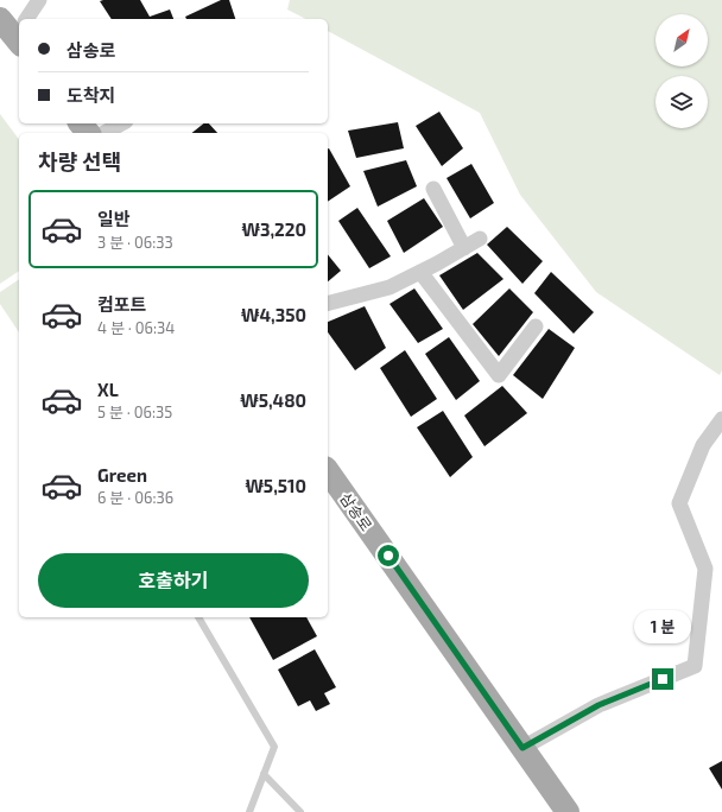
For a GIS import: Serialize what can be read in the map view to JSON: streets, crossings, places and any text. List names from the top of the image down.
{
  "streets": {
    "main road": ["삼송로"]
  },
  "north": "top right",
  "page": {
    "banner": ["삼송로", "도착지"],
    "heading": "차량 선택",
    "list": [
      {
        "name": "일반",
        "note": "3 분 · 06:33",
        "value": "₩3,220"
      },
      {
        "name": "컴포트",
        "note": "4 분 · 06:34",
        "value": "₩4,350"
      },
      {
        "name": "XL",
        "note": "5 분 · 06:35",
        "value": "₩5,480"
      },
      {
        "name": "Green",
        "note": "6 분 · 06:36",
        "value": "₩5,510"
      }
    ],
    "buttons": "호출하기",
    "bubble": "1 분"
  }
}
